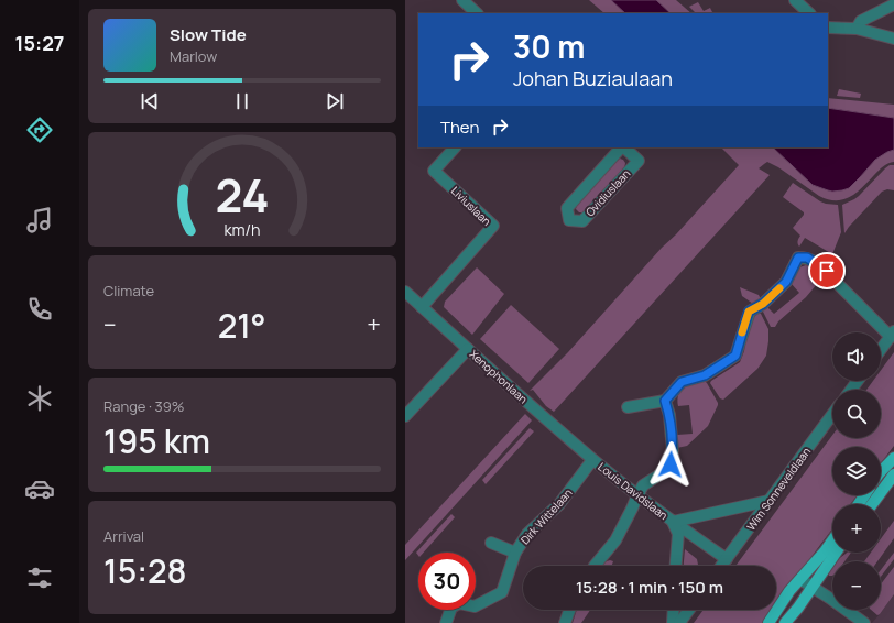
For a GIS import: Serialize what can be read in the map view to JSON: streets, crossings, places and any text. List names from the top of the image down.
{
  "streets": {
    "street": [
      "Ovidiuslaan",
      "Liviuslaan",
      "Xenophonlaan",
      "Wim Sonneveldlaan",
      "Louis Davidslaan",
      "Dirk Wittelaan"
    ]
  },
  "crossings": [
    ["Liviuslaan", "Xenophonlaan"],
    ["Xenophonlaan", "Louis Davidslaan"],
    ["Xenophonlaan", "Dirk Wittelaan"],
    ["Wim Sonneveldlaan", "Louis Davidslaan"],
    ["Louis Davidslaan", "Dirk Wittelaan"]
  ],
  "page": {
    "tabs": "15:27",
    "turn": ["30 m", "Johan Buziaulaan"],
    "song": ["Slow Tide", "Marlow"],
    "then": "Then",
    "tile": [
      "Climate",
      ["Range · 39%", "195 km"],
      ["Arrival", "15:28"]
    ],
    "heat": ["−", "21°", "+"],
    "map_buttons": ["+", "−"],
    "limit": "30",
    "trip": "15:28 · 1 min · 150 m",
    "gauge": ["24", "km/h"]
  }
}
